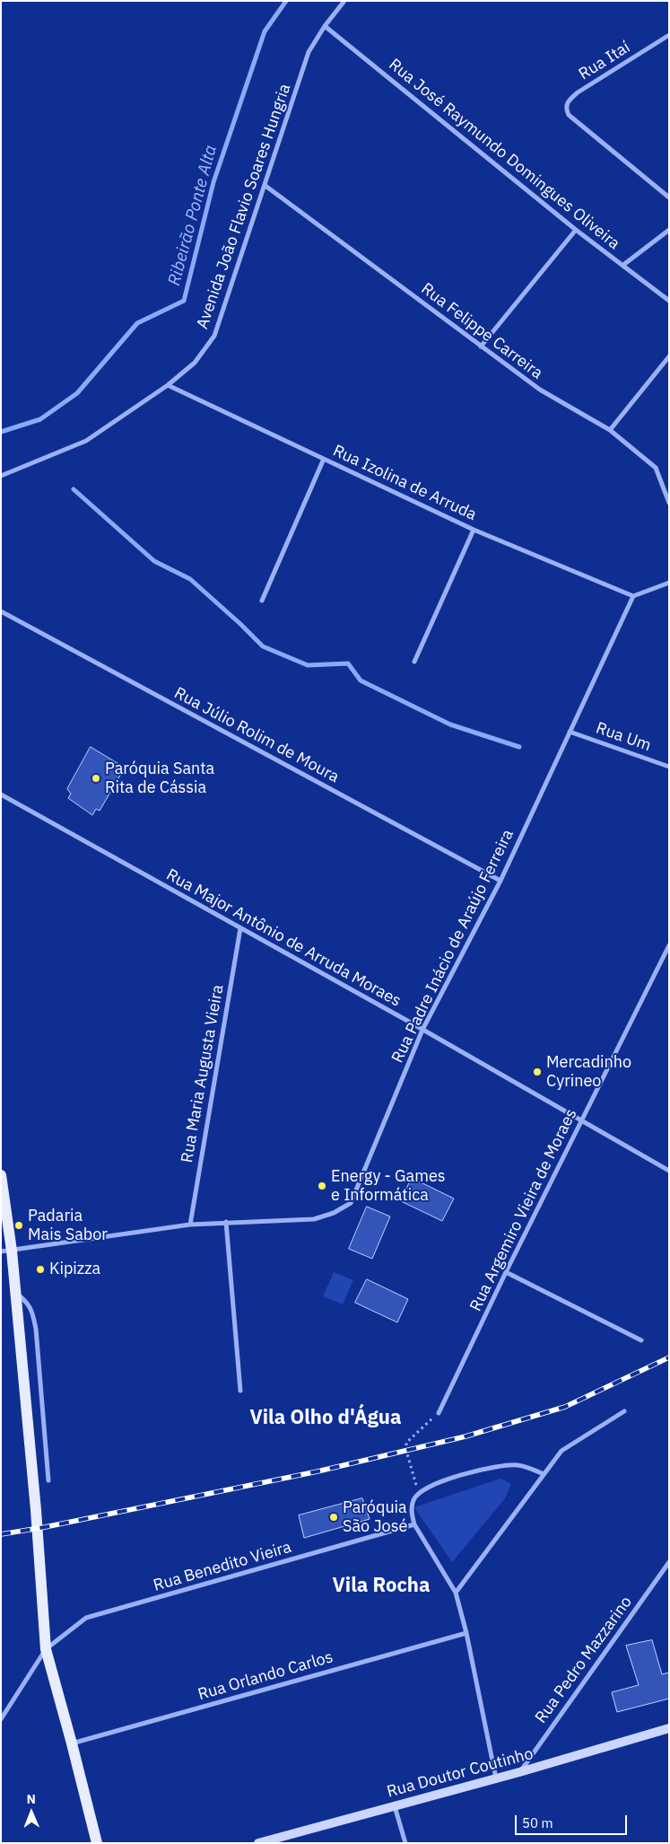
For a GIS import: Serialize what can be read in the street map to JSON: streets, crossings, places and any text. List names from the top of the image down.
{
  "streets": {
    "main road": ["Rua Doutor Coutinho"],
    "street": [
      "Rua Itaí",
      "Rua José Raymundo Domingues Oliveira",
      "Avenida João Flavio Soares Hungria",
      "Rua Felippe Carreira",
      "Rua Izolina de Arruda",
      "Rua Júlio Rolim de Moura",
      "Rua Um",
      "Rua Major Antônio de Arruda Moraes",
      "Rua Padre Inácio de Araújo Ferreira",
      "Rua Maria Augusta Vieira",
      "Rua Argemiro Vieira de Moraes",
      "Rua Benedito Vieira",
      "Rua Pedro Mazzarino",
      "Rua Orlando Carlos"
    ]
  },
  "crossings": [
    ["Rua José Raymundo Domingues Oliveira", "Avenida João Flavio Soares Hungria"],
    ["Avenida João Flavio Soares Hungria", "Rua Felippe Carreira"],
    ["Avenida João Flavio Soares Hungria", "Rua Izolina de Arruda"],
    ["Rua Izolina de Arruda", "Rua Padre Inácio de Araújo Ferreira"],
    ["Rua Júlio Rolim de Moura", "Rua Padre Inácio de Araújo Ferreira"],
    ["Rua Um", "Rua Padre Inácio de Araújo Ferreira"],
    ["Rua Major Antônio de Arruda Moraes", "Rua Padre Inácio de Araújo Ferreira"],
    ["Rua Major Antônio de Arruda Moraes", "Rua Maria Augusta Vieira"],
    ["Rua Major Antônio de Arruda Moraes", "Rua Argemiro Vieira de Moraes"],
    ["Rua Padre Inácio de Araújo Ferreira", "Rua Maria Augusta Vieira"],
    ["Rua Pedro Mazzarino", "Rua Doutor Coutinho"]
  ],
  "districts": ["Vila Olho d'Água", "Vila Rocha"],
  "water": ["Ribeirão Ponte Alta"],
  "places": [
    "Paróquia Santa Rita de Cássia",
    "Mercadinho Cyrineo",
    "Energy - Games e Informática",
    "Padaria Mais Sabor",
    "Kipizza",
    "Paróquia São José"
  ],
  "scale_bar": "50 m",
  "north": "top"
}
